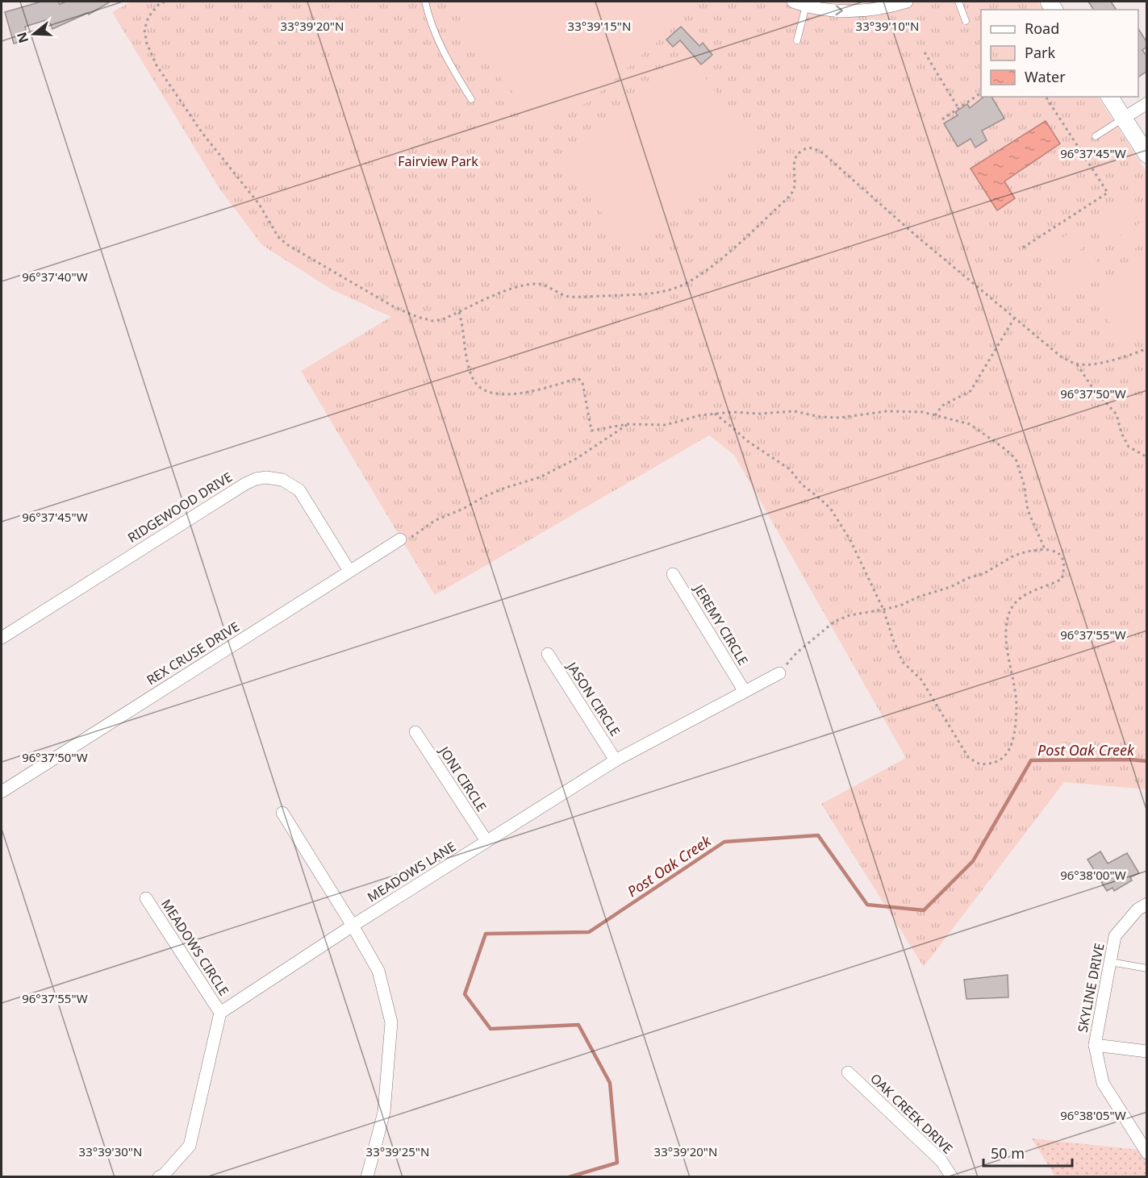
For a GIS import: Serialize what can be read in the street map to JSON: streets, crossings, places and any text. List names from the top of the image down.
{
  "streets": {
    "street": [
      "RIDGEWOOD DRIVE",
      "JEREMY CIRCLE",
      "REX CRUSE DRIVE",
      "JASON CIRCLE",
      "JONI CIRCLE",
      "MEADOWS LANE",
      "MEADOWS CIRCLE",
      "SKYLINE DRIVE",
      "OAK CREEK DRIVE"
    ]
  },
  "crossings": [
    ["RIDGEWOOD DRIVE", "REX CRUSE DRIVE"],
    ["JEREMY CIRCLE", "MEADOWS LANE"],
    ["JASON CIRCLE", "MEADOWS LANE"],
    ["JONI CIRCLE", "MEADOWS LANE"],
    ["MEADOWS LANE", "MEADOWS CIRCLE"]
  ],
  "water": ["Post Oak Creek"],
  "parks": ["Fairview Park"],
  "legend": ["Road", "Park", "Water"],
  "scale_bar": "50 m",
  "north": "left",
  "coordinates": [
    "33°39'20\"N",
    "33°39'15\"N",
    "33°39'10\"N",
    "96°37'45\"W",
    "96°37'40\"W",
    "96°37'50\"W",
    "96°37'55\"W",
    "96°38'00\"W",
    "96°38'05\"W",
    "33°39'30\"N",
    "33°39'25\"N"
  ]
}
